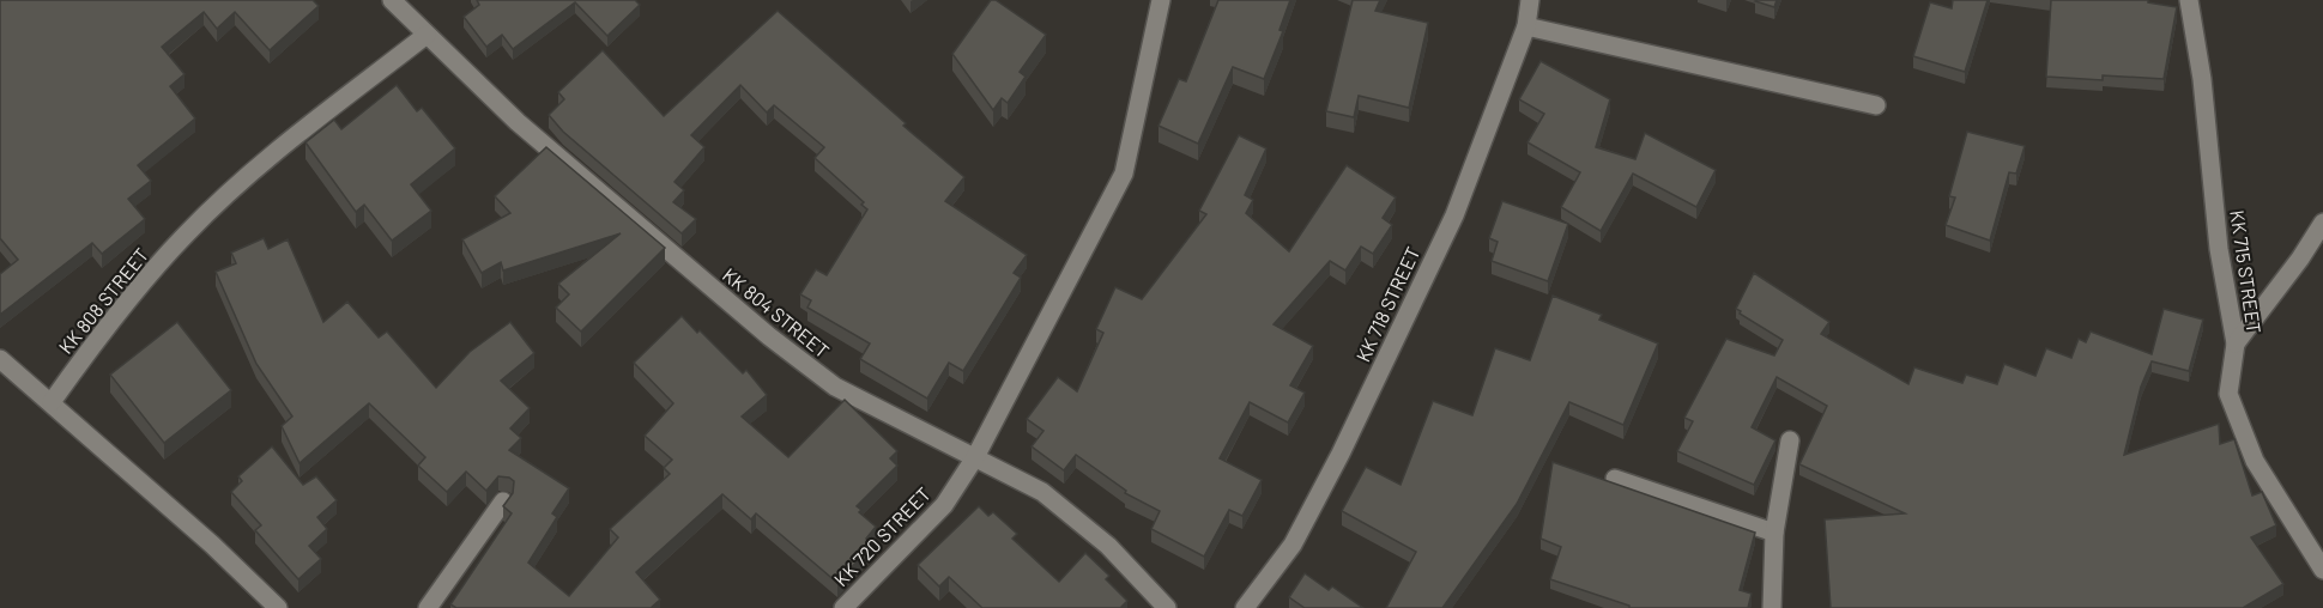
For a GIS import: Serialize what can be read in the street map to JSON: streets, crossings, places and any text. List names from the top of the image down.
{
  "streets": {
    "street": [
      "KK 715 STREET",
      "KK 808 STREET",
      "KK 718 STREET",
      "KK 804 STREET",
      "KK 720 STREET"
    ]
  },
  "crossings": [
    ["KK 808 STREET", "KK 804 STREET"],
    ["KK 804 STREET", "KK 720 STREET"]
  ]
}
